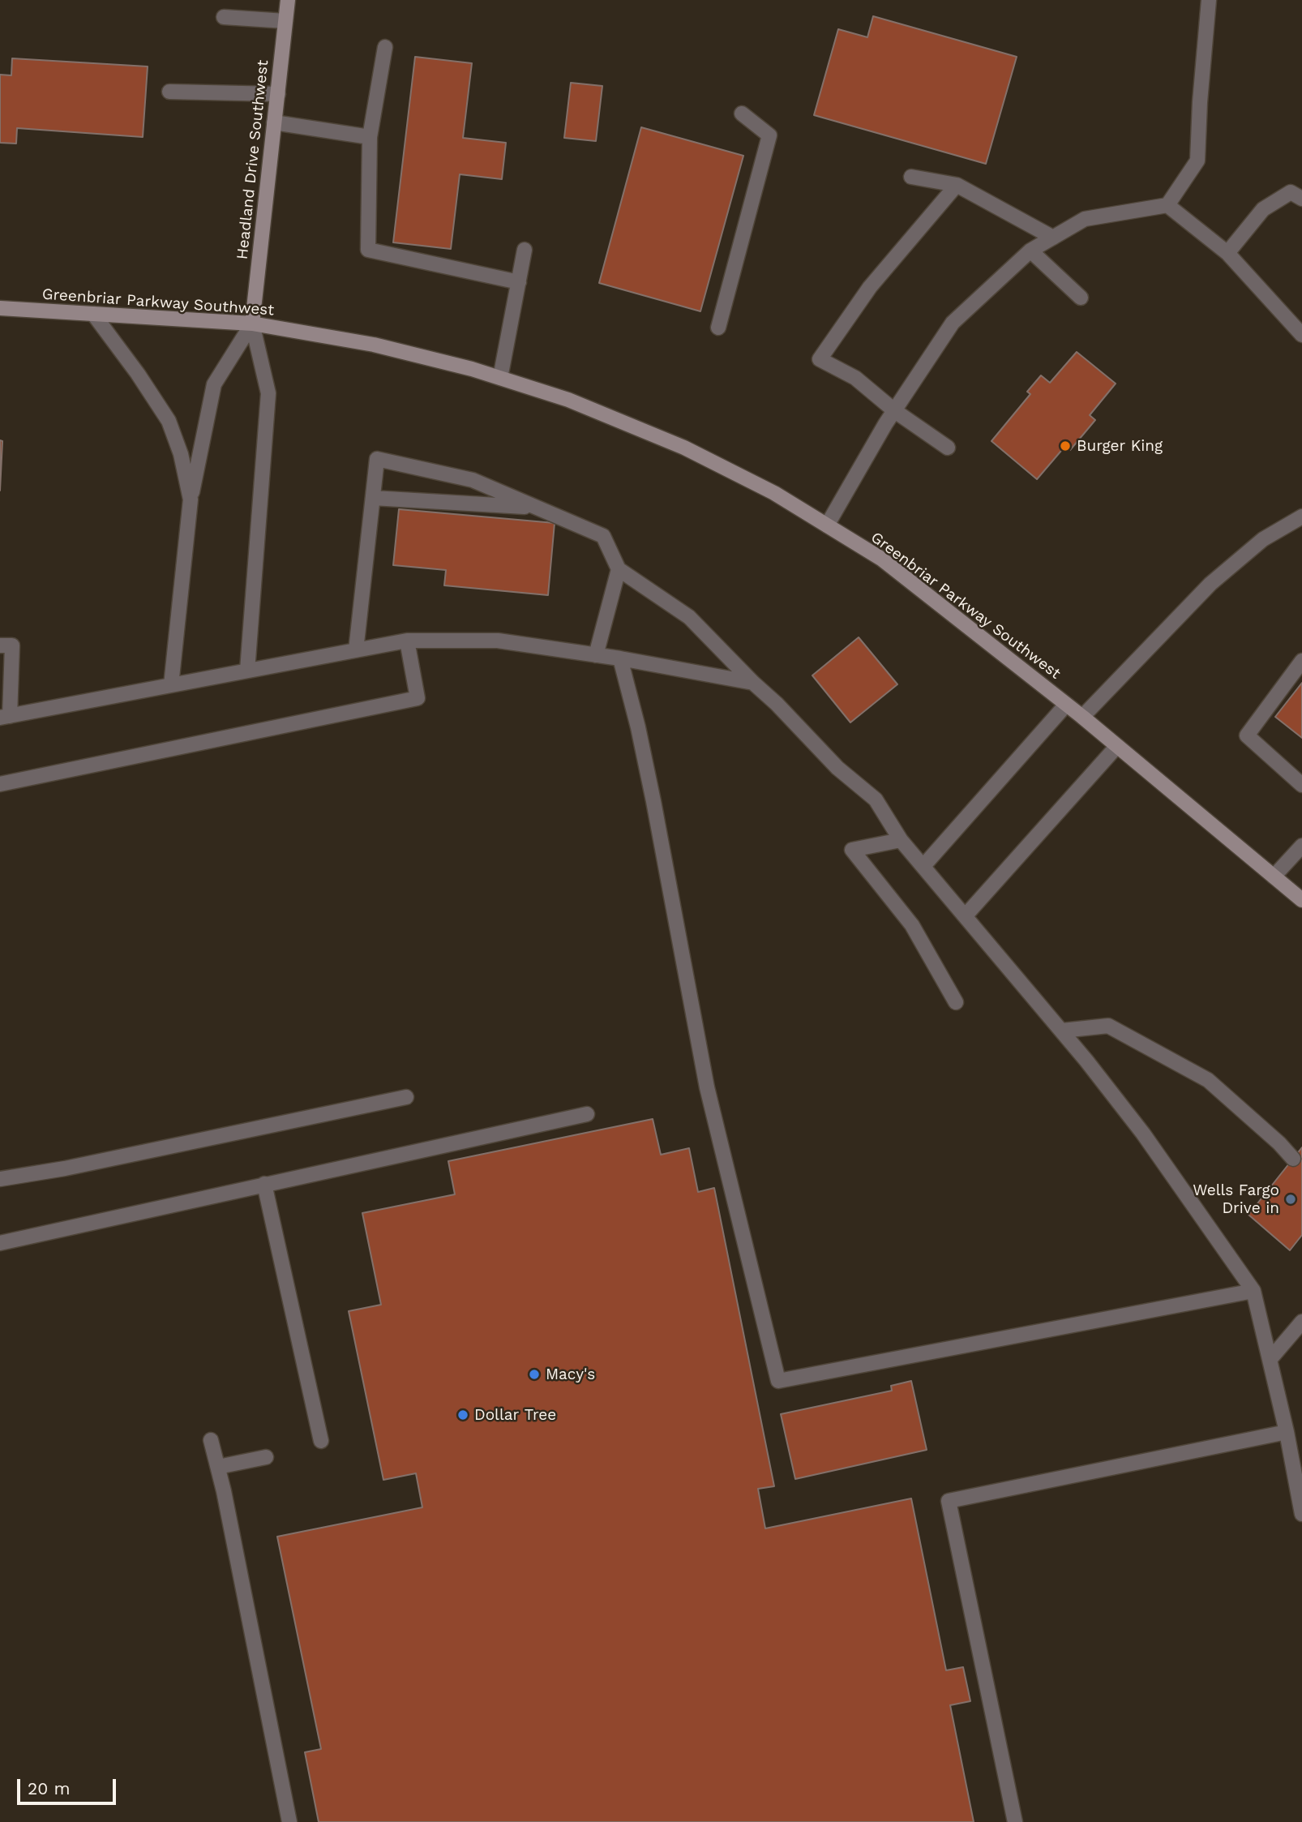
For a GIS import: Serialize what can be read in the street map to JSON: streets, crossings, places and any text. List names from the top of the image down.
{
  "streets": {
    "main road": ["Headland Drive Southwest", "Greenbriar Parkway Southwest"]
  },
  "crossings": [
    ["Headland Drive Southwest", "Greenbriar Parkway Southwest"]
  ],
  "places": [
    "Burger King",
    "Wells Fargo Drive in",
    "Macy's",
    "Dollar Tree"
  ],
  "scale_bar": "20 m"
}
